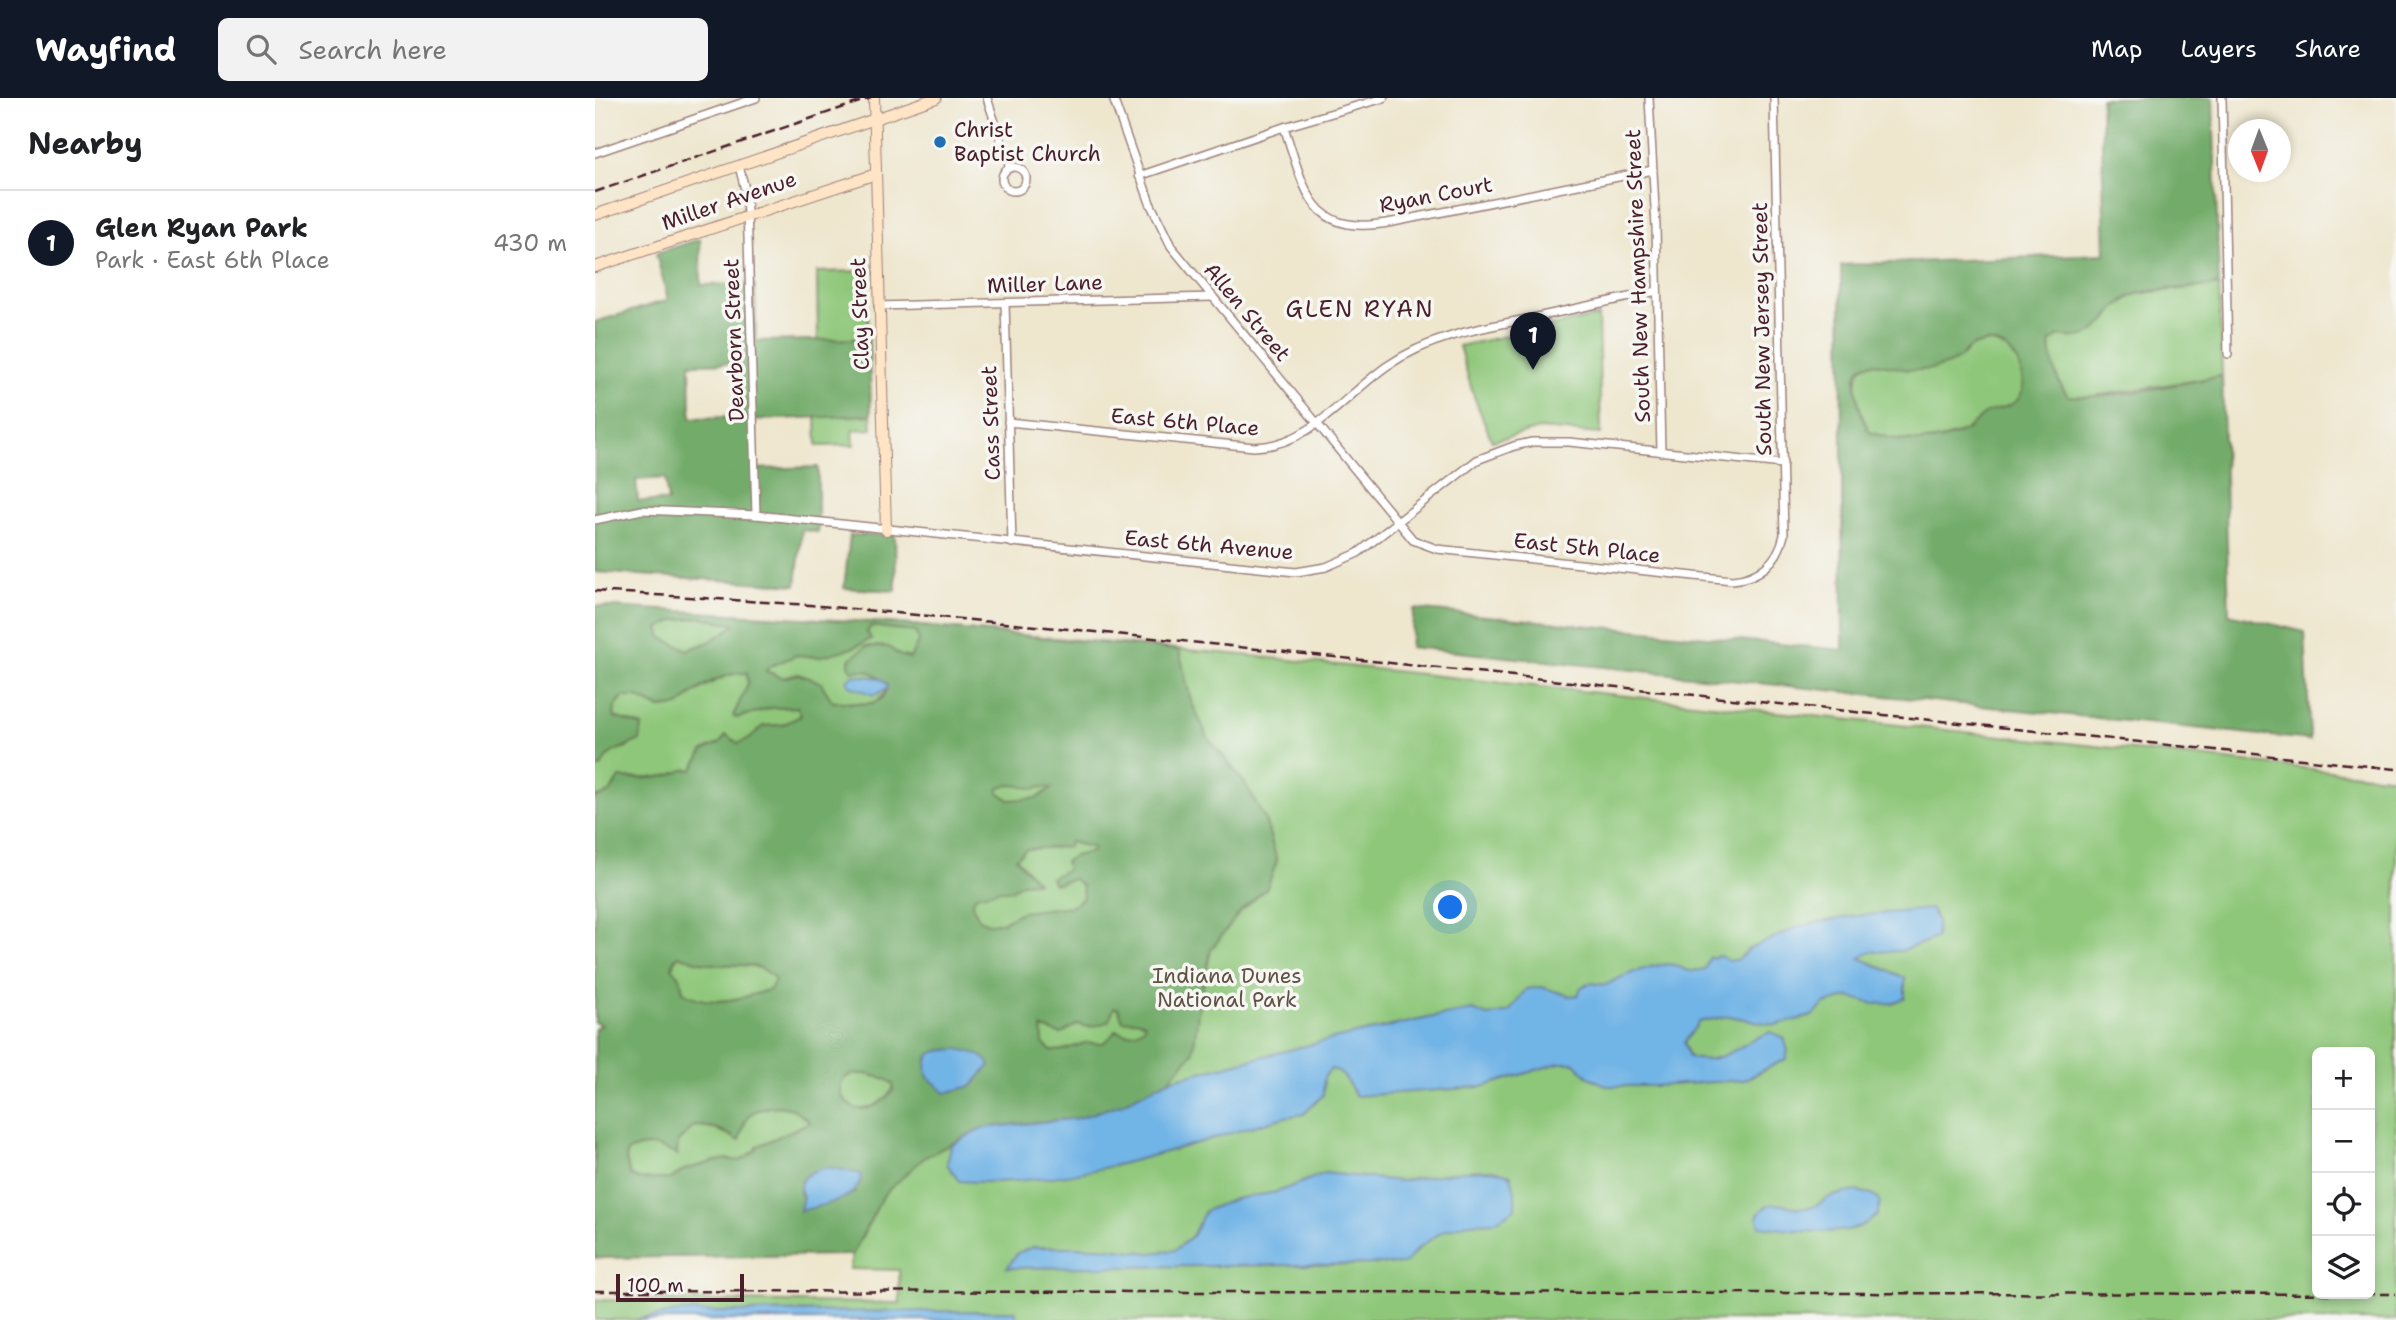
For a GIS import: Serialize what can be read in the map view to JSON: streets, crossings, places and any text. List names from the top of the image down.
{
  "streets": {
    "street": [
      "Ryan Court",
      "Miller Avenue",
      "South New Hampshire Street",
      "Miller Lane",
      "Allen Street",
      "Clay Street",
      "South New Jersey Street",
      "Dearborn Street",
      "East 6th Place",
      "Cass Street",
      "East 6th Avenue",
      "East 5th Place"
    ]
  },
  "crossings": [
    ["Ryan Court", "South New Hampshire Street"],
    ["Miller Avenue", "Clay Street"],
    ["Miller Avenue", "Dearborn Street"],
    ["South New Hampshire Street", "East 6th Place"],
    ["South New Hampshire Street", "East 6th Avenue"],
    ["Miller Lane", "Allen Street"],
    ["Miller Lane", "Clay Street"],
    ["Miller Lane", "Cass Street"],
    ["Allen Street", "East 6th Place"],
    ["Allen Street", "East 6th Avenue"],
    ["Allen Street", "East 5th Place"],
    ["Clay Street", "East 6th Avenue"],
    ["South New Jersey Street", "East 6th Avenue"],
    ["South New Jersey Street", "East 5th Place"],
    ["Dearborn Street", "East 6th Avenue"],
    ["East 6th Place", "Cass Street"],
    ["Cass Street", "East 6th Avenue"],
    ["East 6th Avenue", "East 5th Place"]
  ],
  "districts": ["GLEN RYAN"],
  "parks": ["Indiana Dunes National Park"],
  "places": ["Christ Baptist Church"],
  "scale_bar": "100 m",
  "north": "bottom",
  "page": {
    "header": "Wayfind",
    "search": "Search here",
    "nav": ["Map", "Layers", "Share"],
    "heading": "Nearby",
    "list": [
      {
        "mark": "1",
        "name": "Glen Ryan Park",
        "note": "Park · East 6th Place",
        "value": "430 m"
      }
    ],
    "pins": "1",
    "map_buttons": ["+", "−"],
    "scale": "100 m"
  }
}
